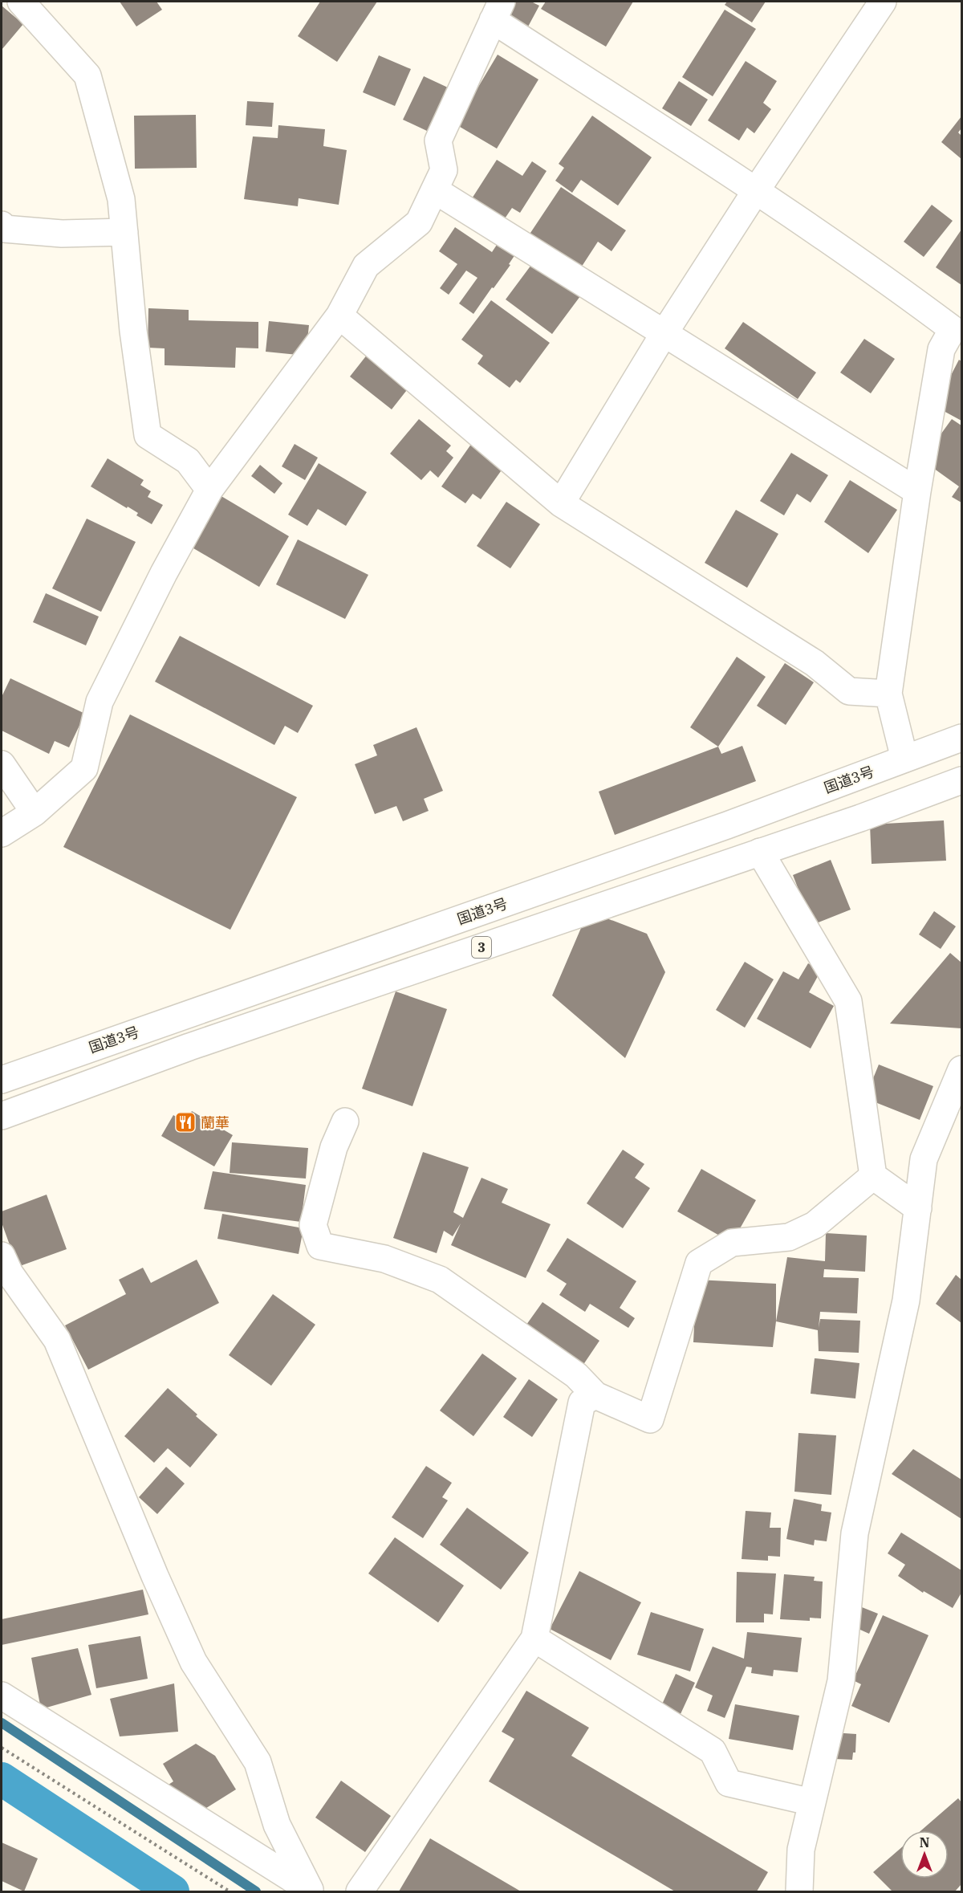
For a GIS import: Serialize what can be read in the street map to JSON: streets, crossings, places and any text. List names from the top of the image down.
{
  "streets": {
    "main road": ["国道3号", "3"]
  },
  "places": {
    "restaurant": ["蘭華"]
  },
  "north": "top"
}
